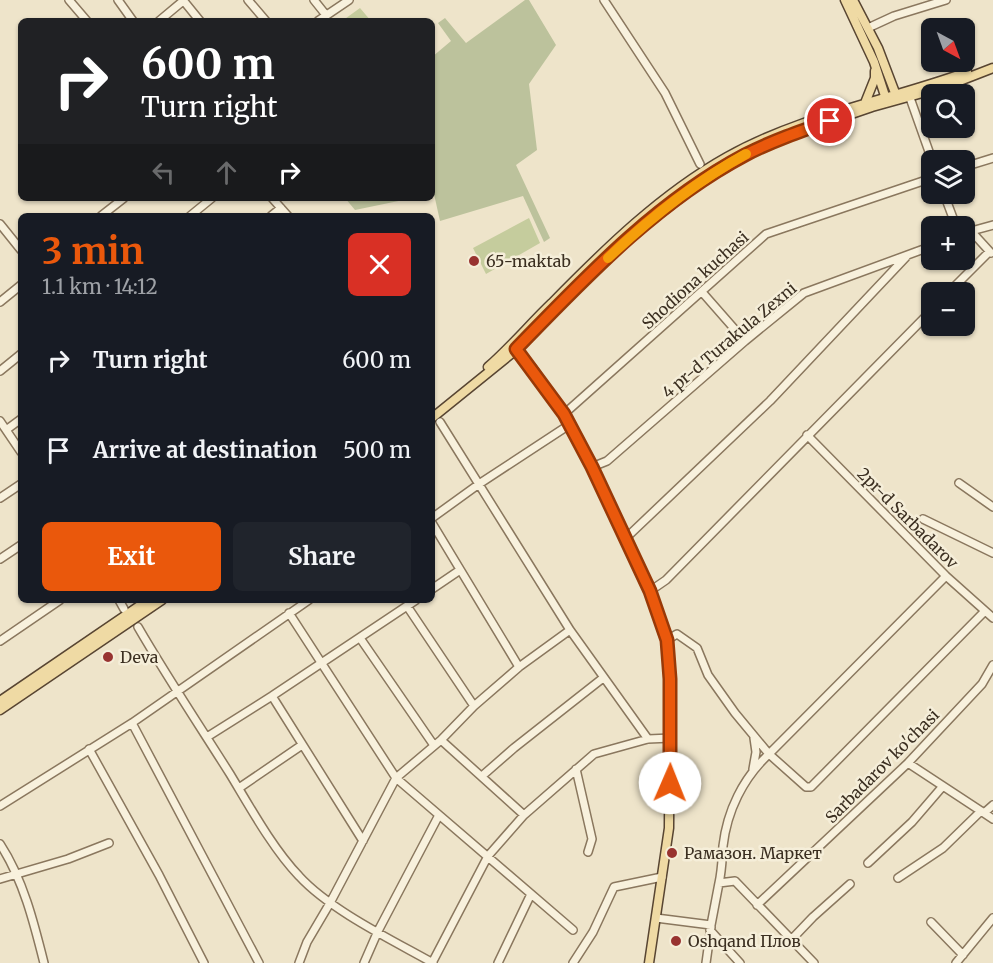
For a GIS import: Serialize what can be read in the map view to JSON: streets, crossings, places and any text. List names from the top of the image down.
{
  "streets": {
    "street": [
      "Shodiona kuchasi",
      "4 pr-d Turakula Zexni",
      "2pr-d Sarbadarov",
      "Sarbadarov ko'chasi"
    ]
  },
  "places": [
    "65-maktab",
    "Deva",
    "Рамазон. Маркет",
    "Oshqand Плов"
  ],
  "north": "bottom right",
  "page": {
    "map_buttons": ["+", "−"],
    "turn": ["600 m", "Turn right"],
    "heading": ["3 min", "1.1 km · 14:12"],
    "list": [
      {
        "name": "Turn right",
        "value": "600 m"
      },
      {
        "name": "Arrive at destination",
        "value": "500 m"
      }
    ],
    "buttons": ["Exit", "Share"]
  }
}
